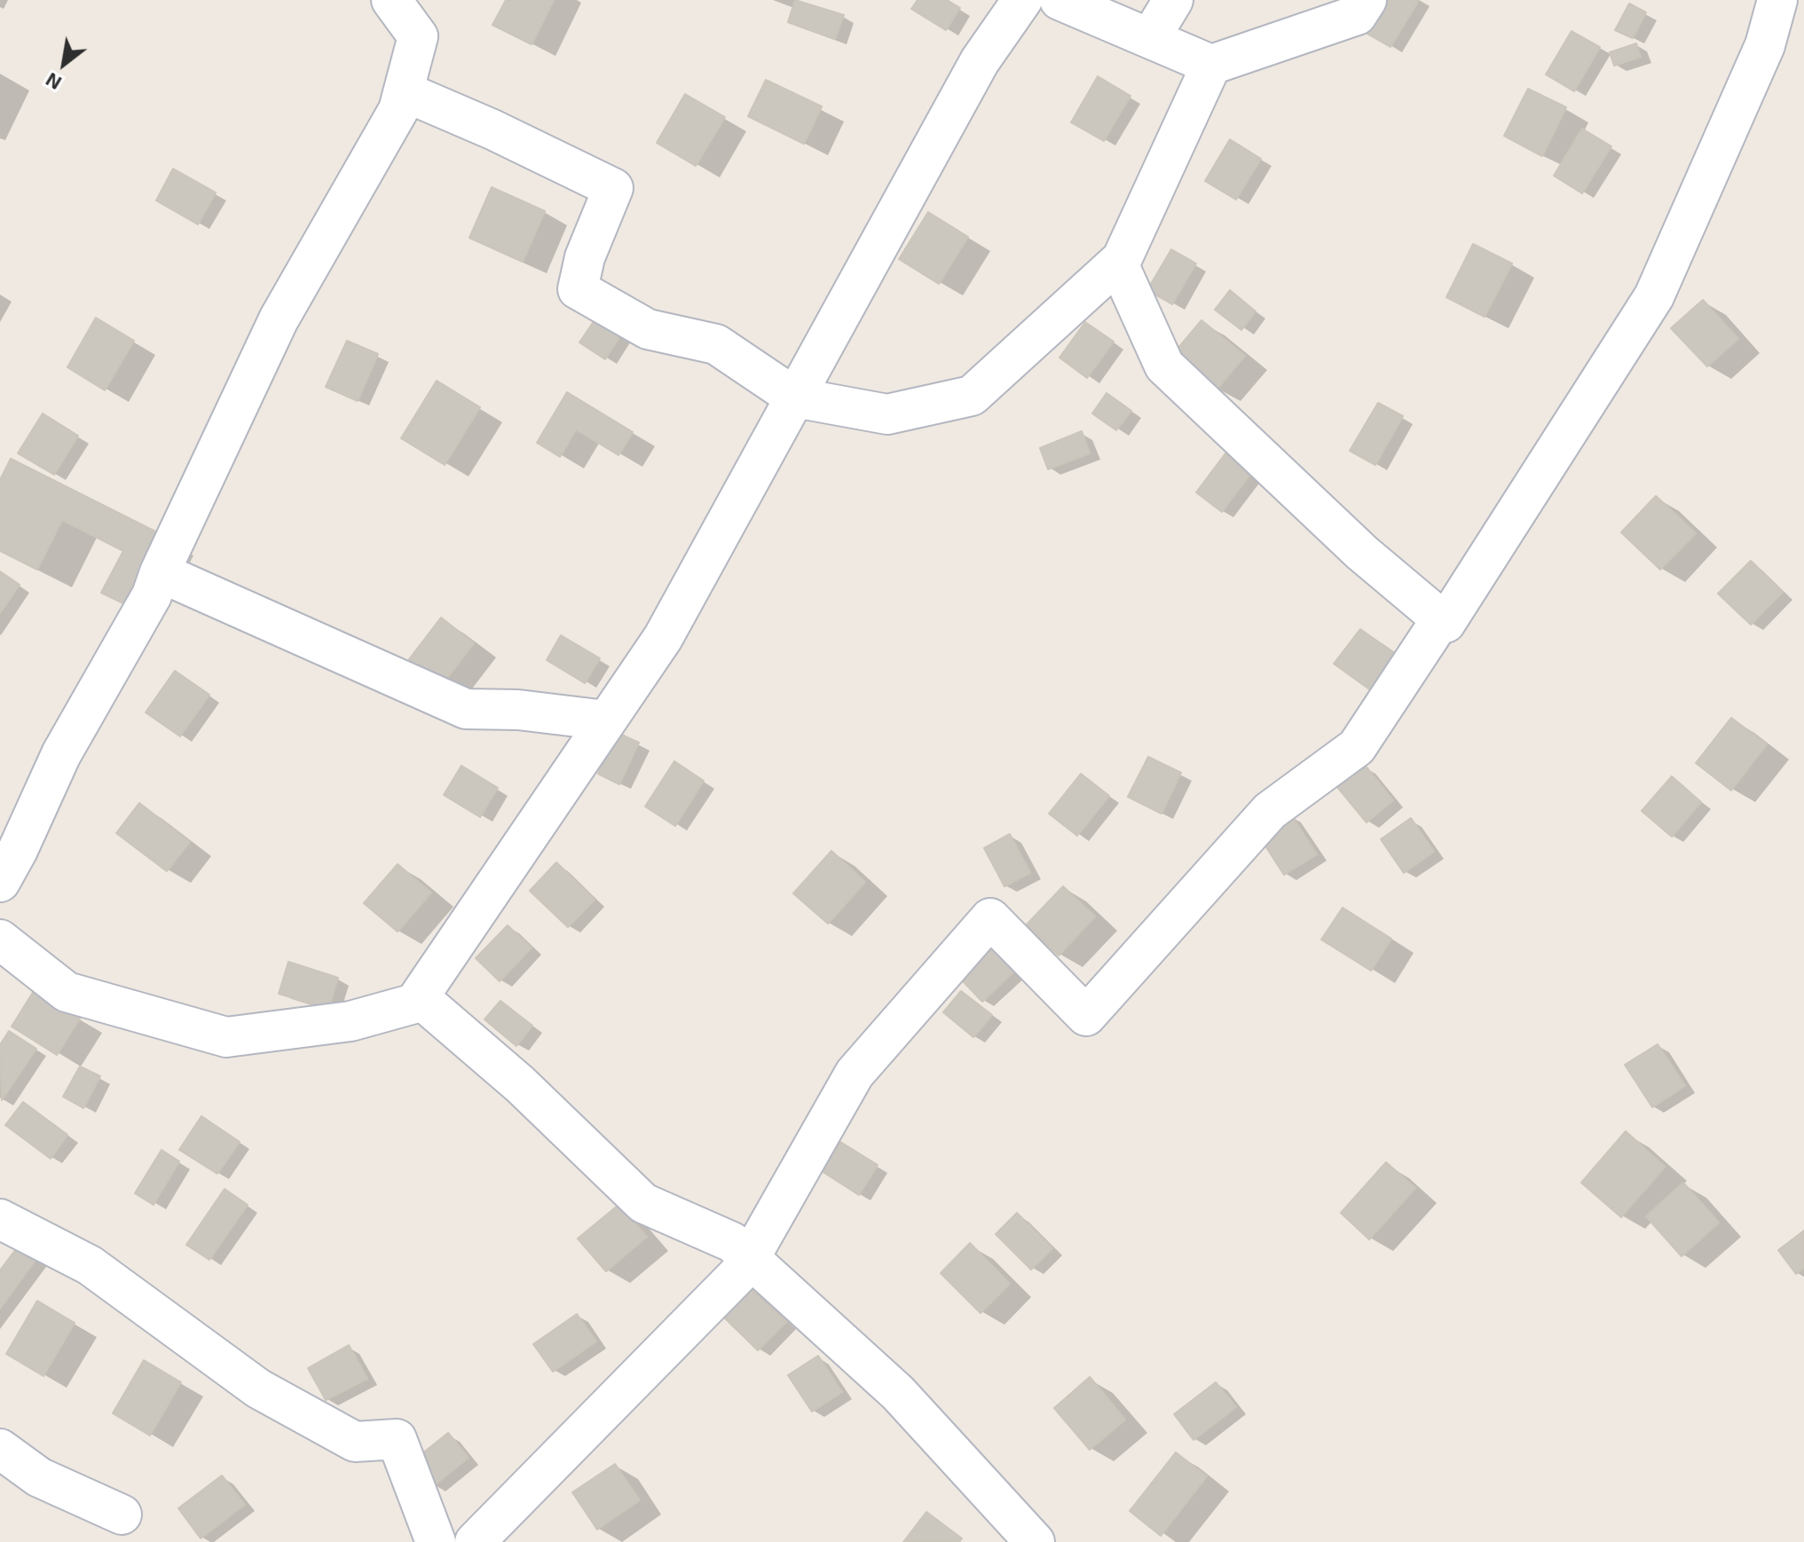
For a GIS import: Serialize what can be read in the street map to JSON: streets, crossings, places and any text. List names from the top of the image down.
{
  "north": "bottom left"
}
